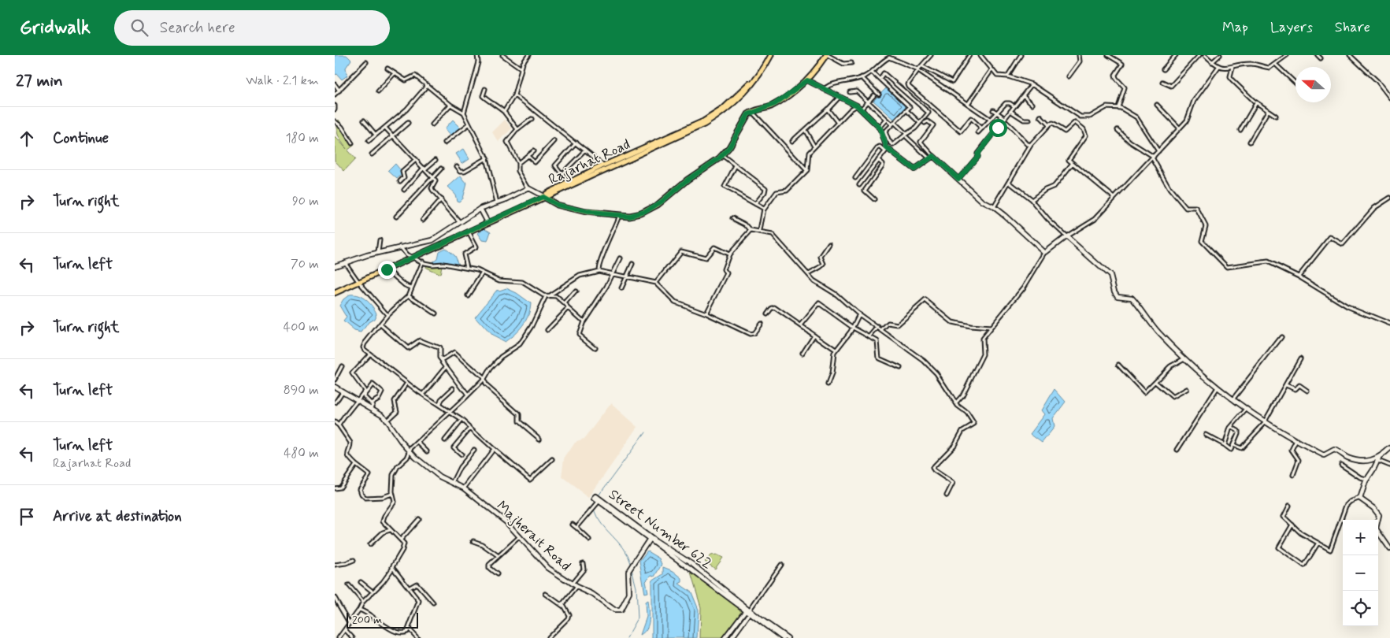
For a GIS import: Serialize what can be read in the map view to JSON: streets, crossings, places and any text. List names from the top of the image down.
{
  "streets": {
    "main road": ["Rajarhat Road"],
    "street": ["Street Number 622", "Majherait Road"]
  },
  "crossings": [
    ["Street Number 622", "Majherait Road"]
  ],
  "scale_bar": "200 m",
  "north": "left",
  "page": {
    "header": "Gridwalk",
    "search": "Search here",
    "nav": ["Map", "Layers", "Share"],
    "heading": ["27 min", "Walk · 2.1 km"],
    "list": [
      ["Continue", "180 m"],
      ["Turn right", "90 m"],
      ["Turn left", "70 m"],
      ["Turn right", "400 m"],
      ["Turn left", "890 m"],
      ["Turn left", "Rajarhat Road", "480 m"],
      "Arrive at destination"
    ],
    "map_buttons": ["+", "−"],
    "scale": "200 m"
  }
}
